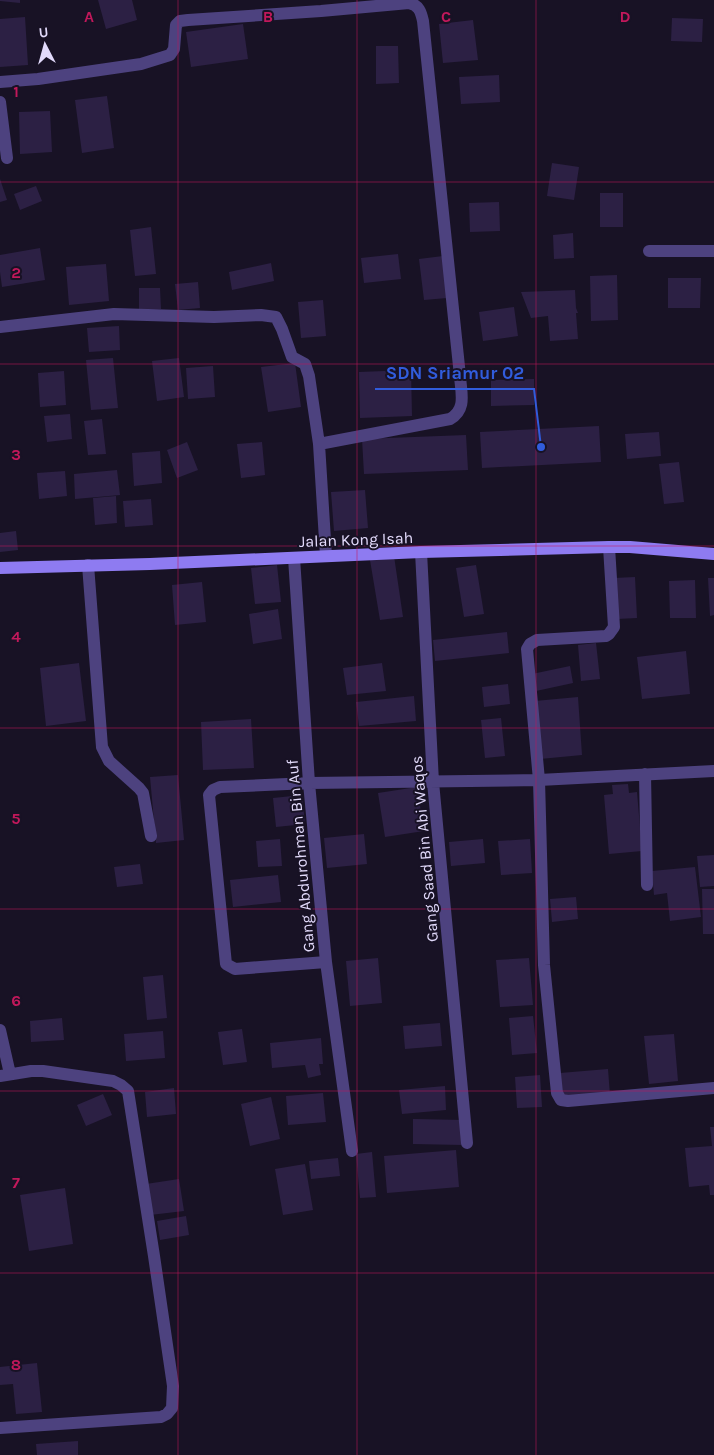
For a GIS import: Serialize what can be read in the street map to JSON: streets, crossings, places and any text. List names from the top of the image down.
{
  "streets": {
    "street": ["Jalan Kong Isah", "Gang Saad Bin Abi Waqos", "Gang Abdurohman Bin Auf"]
  },
  "crossings": [
    ["Jalan Kong Isah", "Gang Saad Bin Abi Waqos"],
    ["Jalan Kong Isah", "Gang Abdurohman Bin Auf"]
  ],
  "places": ["SDN Sriamur 02"],
  "north": "top",
  "grid": {
    "columns": [
      "A",
      "B",
      "C",
      "D"
    ],
    "rows": [
      "1",
      "2",
      "3",
      "4",
      "5",
      "6",
      "7",
      "8"
    ]
  }
}
